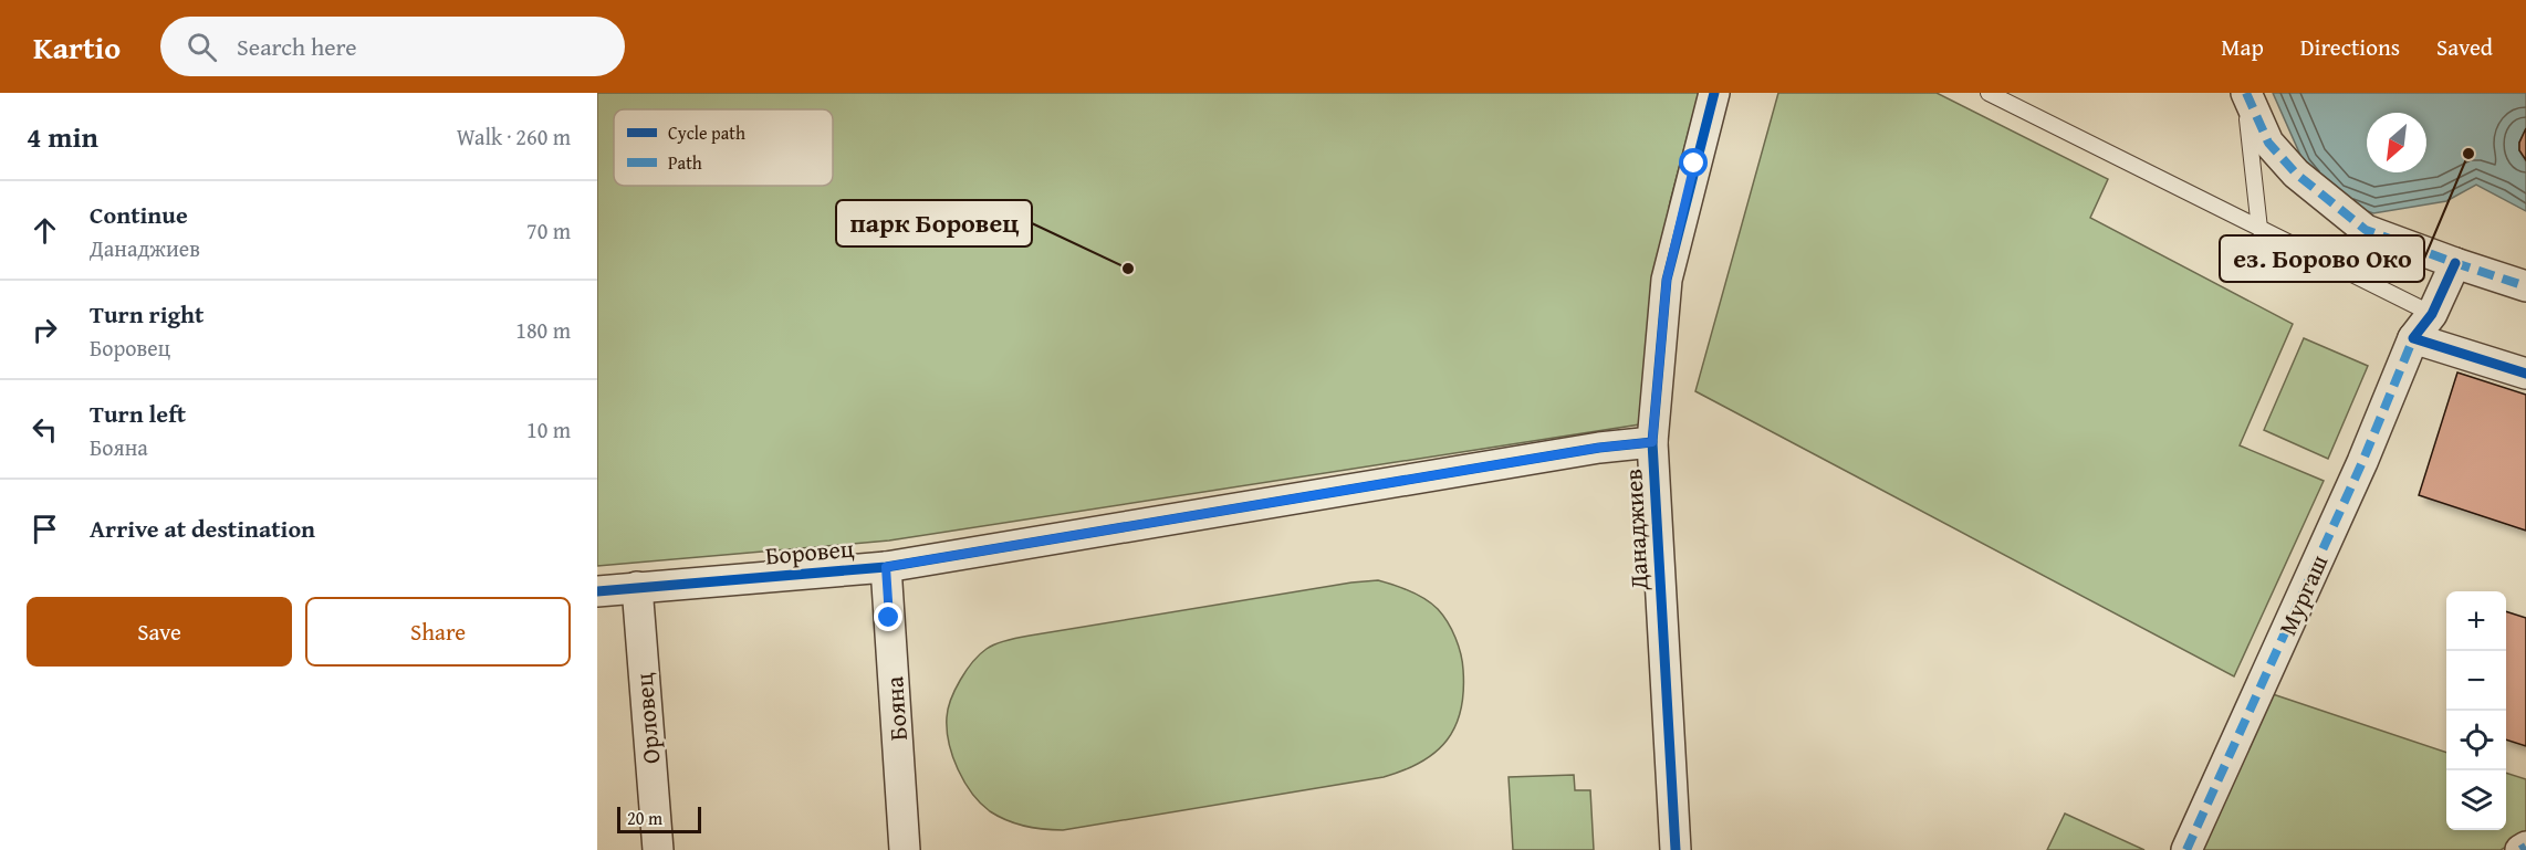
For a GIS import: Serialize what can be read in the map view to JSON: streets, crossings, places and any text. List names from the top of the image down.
{
  "streets": {
    "street": [
      "Данаджиев",
      "Боровец",
      "Мургаш",
      "Бояна",
      "Орловец"
    ]
  },
  "crossings": [
    ["Данаджиев", "Боровец"],
    ["Боровец", "Бояна"],
    ["Боровец", "Орловец"]
  ],
  "places": ["ез. Борово Око", "парк Боровец"],
  "legend": ["Cycle path", "Path"],
  "scale_bar": "20 m",
  "north": "bottom left",
  "page": {
    "header": "Kartio",
    "search": "Search here",
    "nav": ["Map", "Directions", "Saved"],
    "heading": ["4 min", "Walk · 260 m"],
    "list": [
      ["Continue", "Данаджиев", "70 m"],
      ["Turn right", "Боровец", "180 m"],
      ["Turn left", "Бояна", "10 m"],
      "Arrive at destination"
    ],
    "buttons": ["Save", "Share"],
    "map_buttons": ["+", "−"],
    "scale": "20 m"
  }
}
